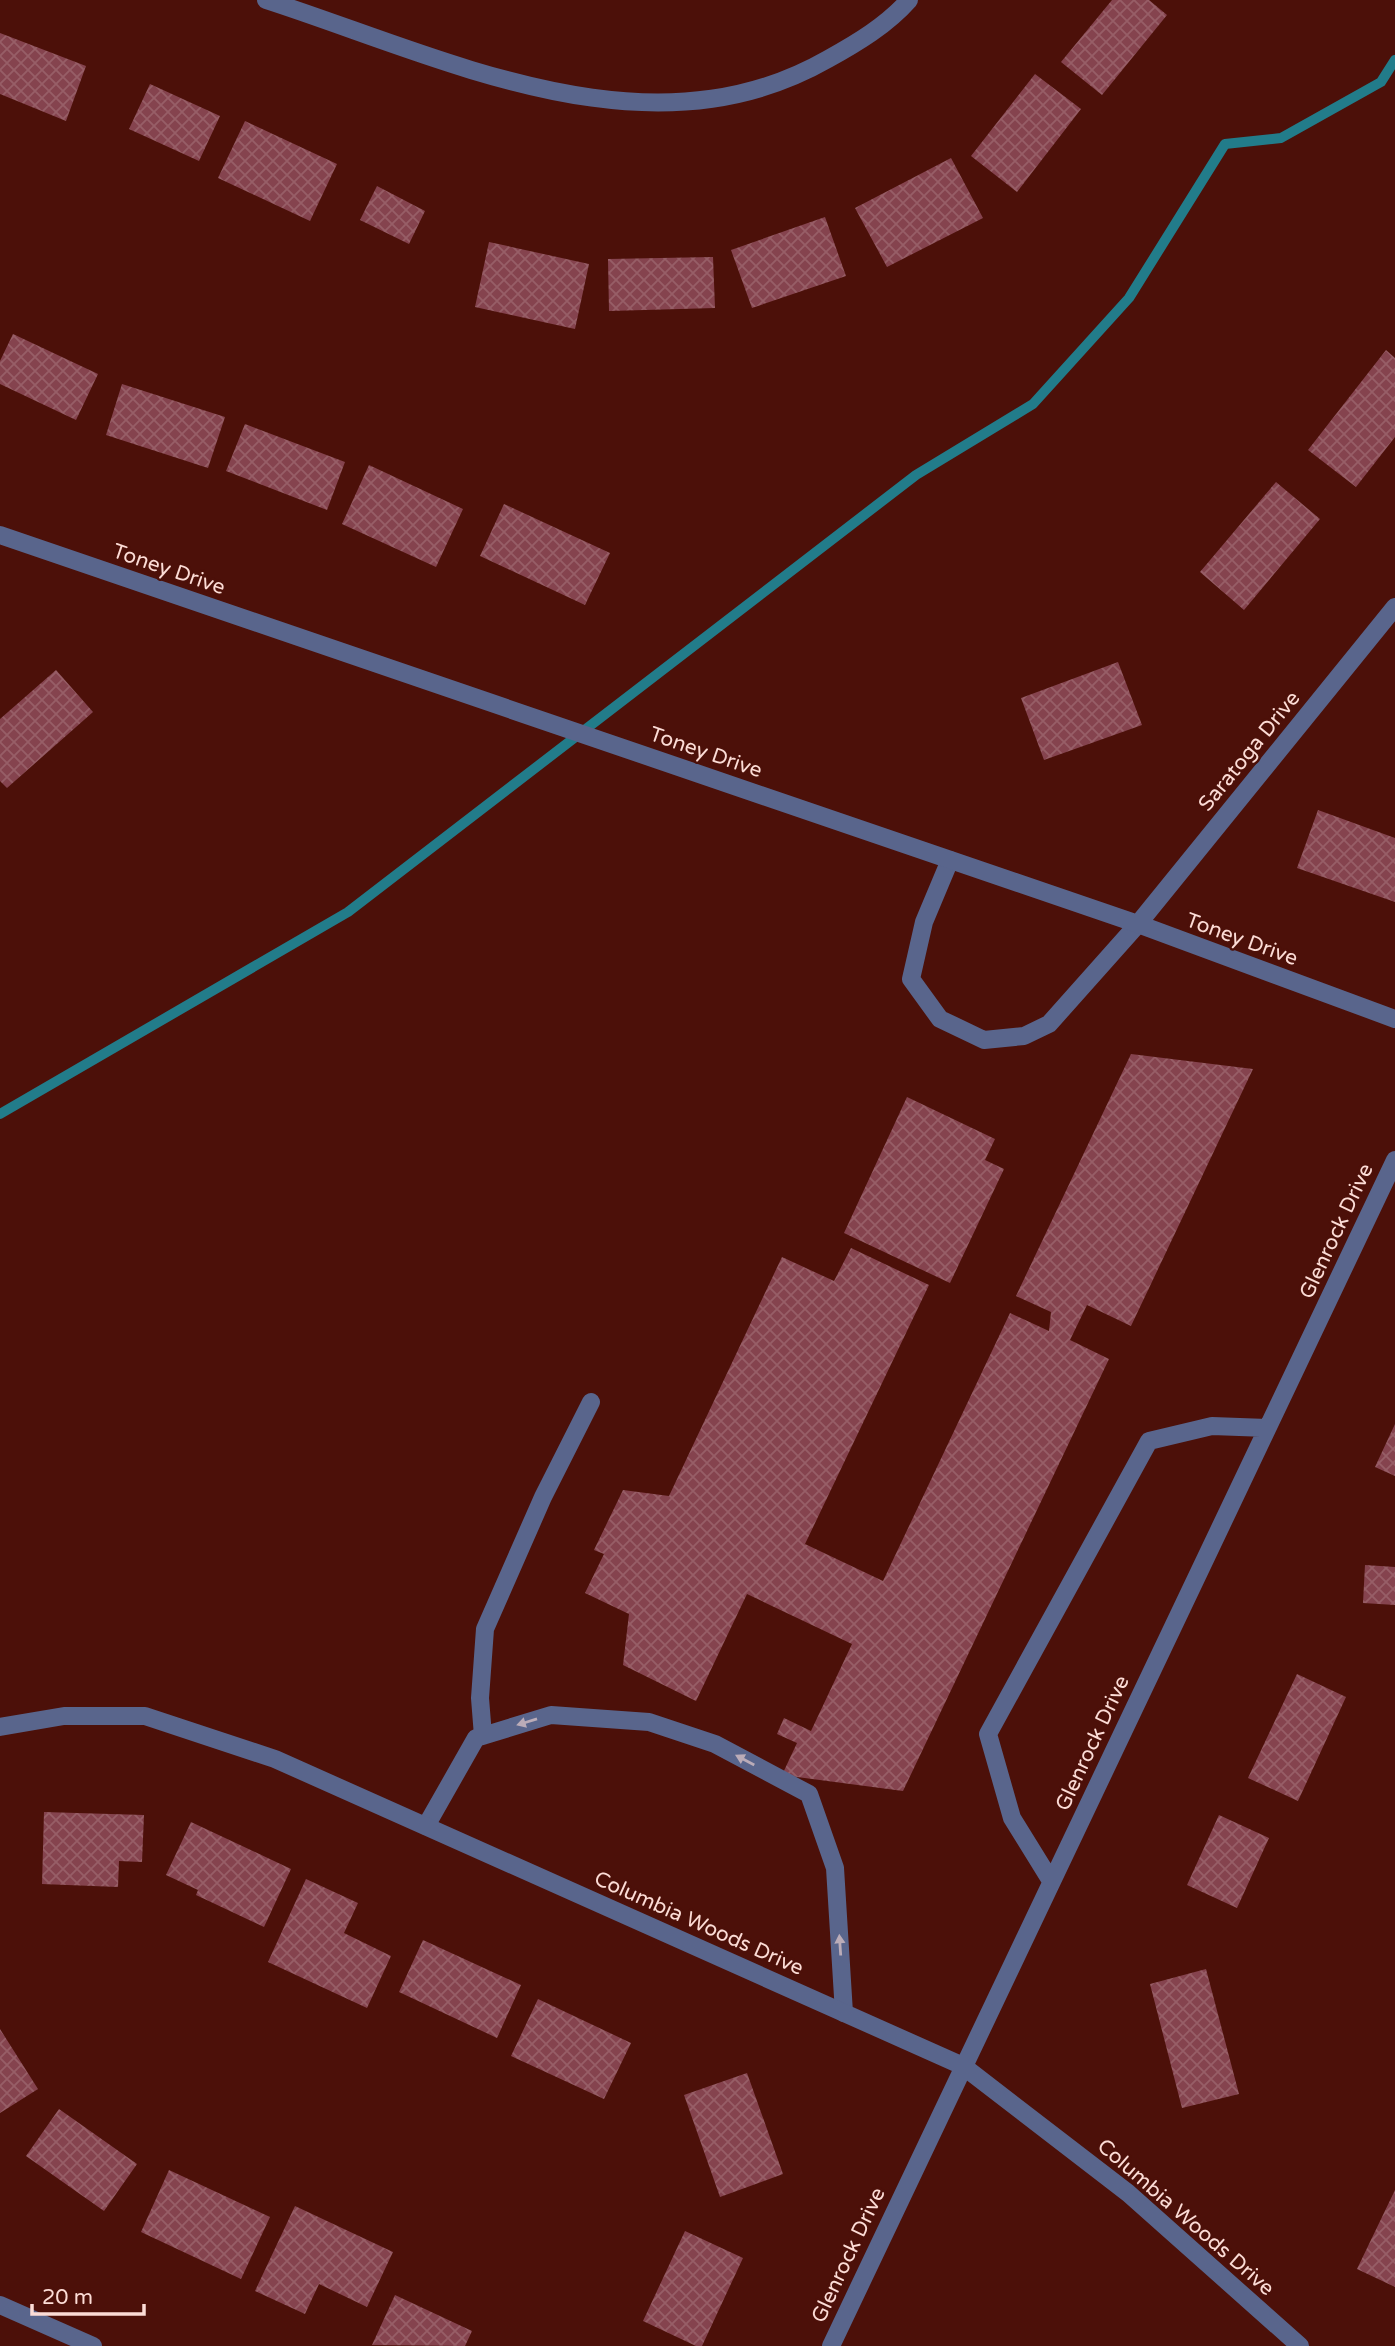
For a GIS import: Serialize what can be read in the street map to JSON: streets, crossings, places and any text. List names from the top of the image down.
{
  "streets": {
    "street": [
      "Toney Drive",
      "Saratoga Drive",
      "Glenrock Drive",
      "Columbia Woods Drive"
    ]
  },
  "crossings": [
    ["Toney Drive", "Saratoga Drive"],
    ["Glenrock Drive", "Columbia Woods Drive"]
  ],
  "scale_bar": "20 m"
}
